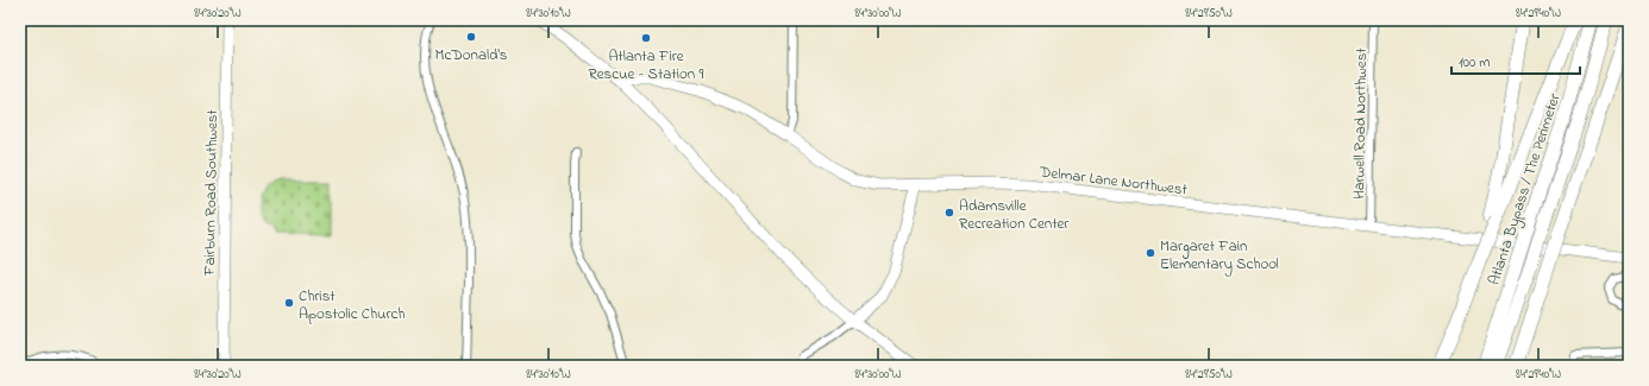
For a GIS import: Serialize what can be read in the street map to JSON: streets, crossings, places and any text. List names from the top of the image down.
{
  "streets": {
    "highway": ["Atlanta Bypass / The Perimeter"],
    "street": ["Harwell Road Northwest", "Delmar Lane Northwest", "Fairburn Road Southwest"]
  },
  "crossings": [
    ["Harwell Road Northwest", "Delmar Lane Northwest"]
  ],
  "places": [
    "McDonald's",
    "Atlanta Fire Rescue - Station 9",
    "Adamsville Recreation Center",
    "Margaret Fain Elementary School",
    "Christ Apostolic Church"
  ],
  "scale_bar": "100 m",
  "coordinates": [
    "84°30'20\"W",
    "84°30'10\"W",
    "84°30'00\"W",
    "84°29'50\"W",
    "84°29'40\"W"
  ]
}
